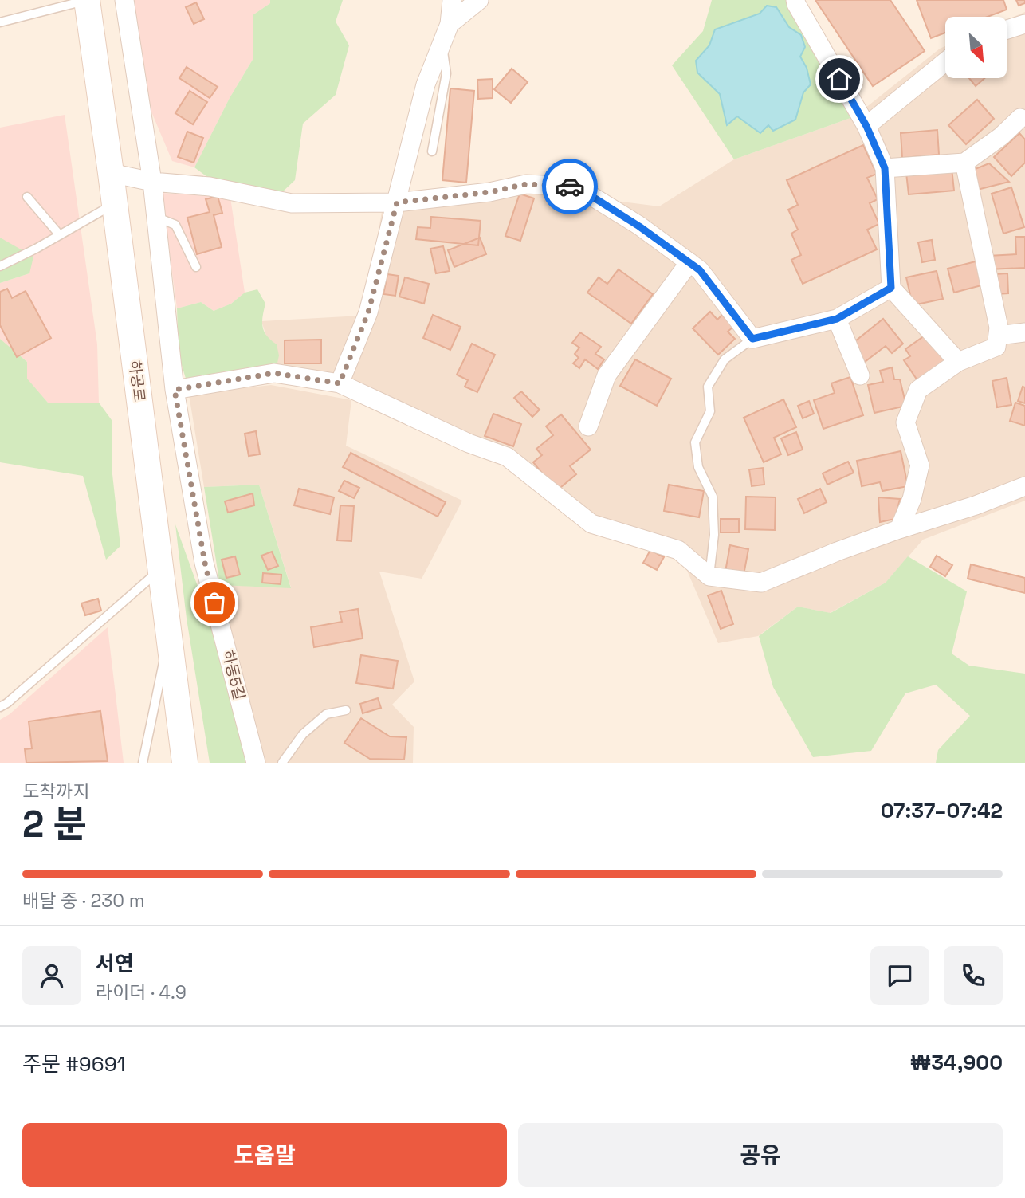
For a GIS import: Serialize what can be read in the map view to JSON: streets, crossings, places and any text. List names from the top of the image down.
{
  "streets": {
    "main road": ["하공로"],
    "street": ["하동5길"]
  },
  "north": "bottom right",
  "page": {
    "heading": ["2 분", "도착까지", "07:37–07:42"],
    "panel": [
      "서연",
      "라이더 · 4.9",
      "주문 #9691",
      "₩34,900"
    ],
    "bar": "배달 중 · 230 m",
    "buttons": ["도움말", "공유"]
  }
}
